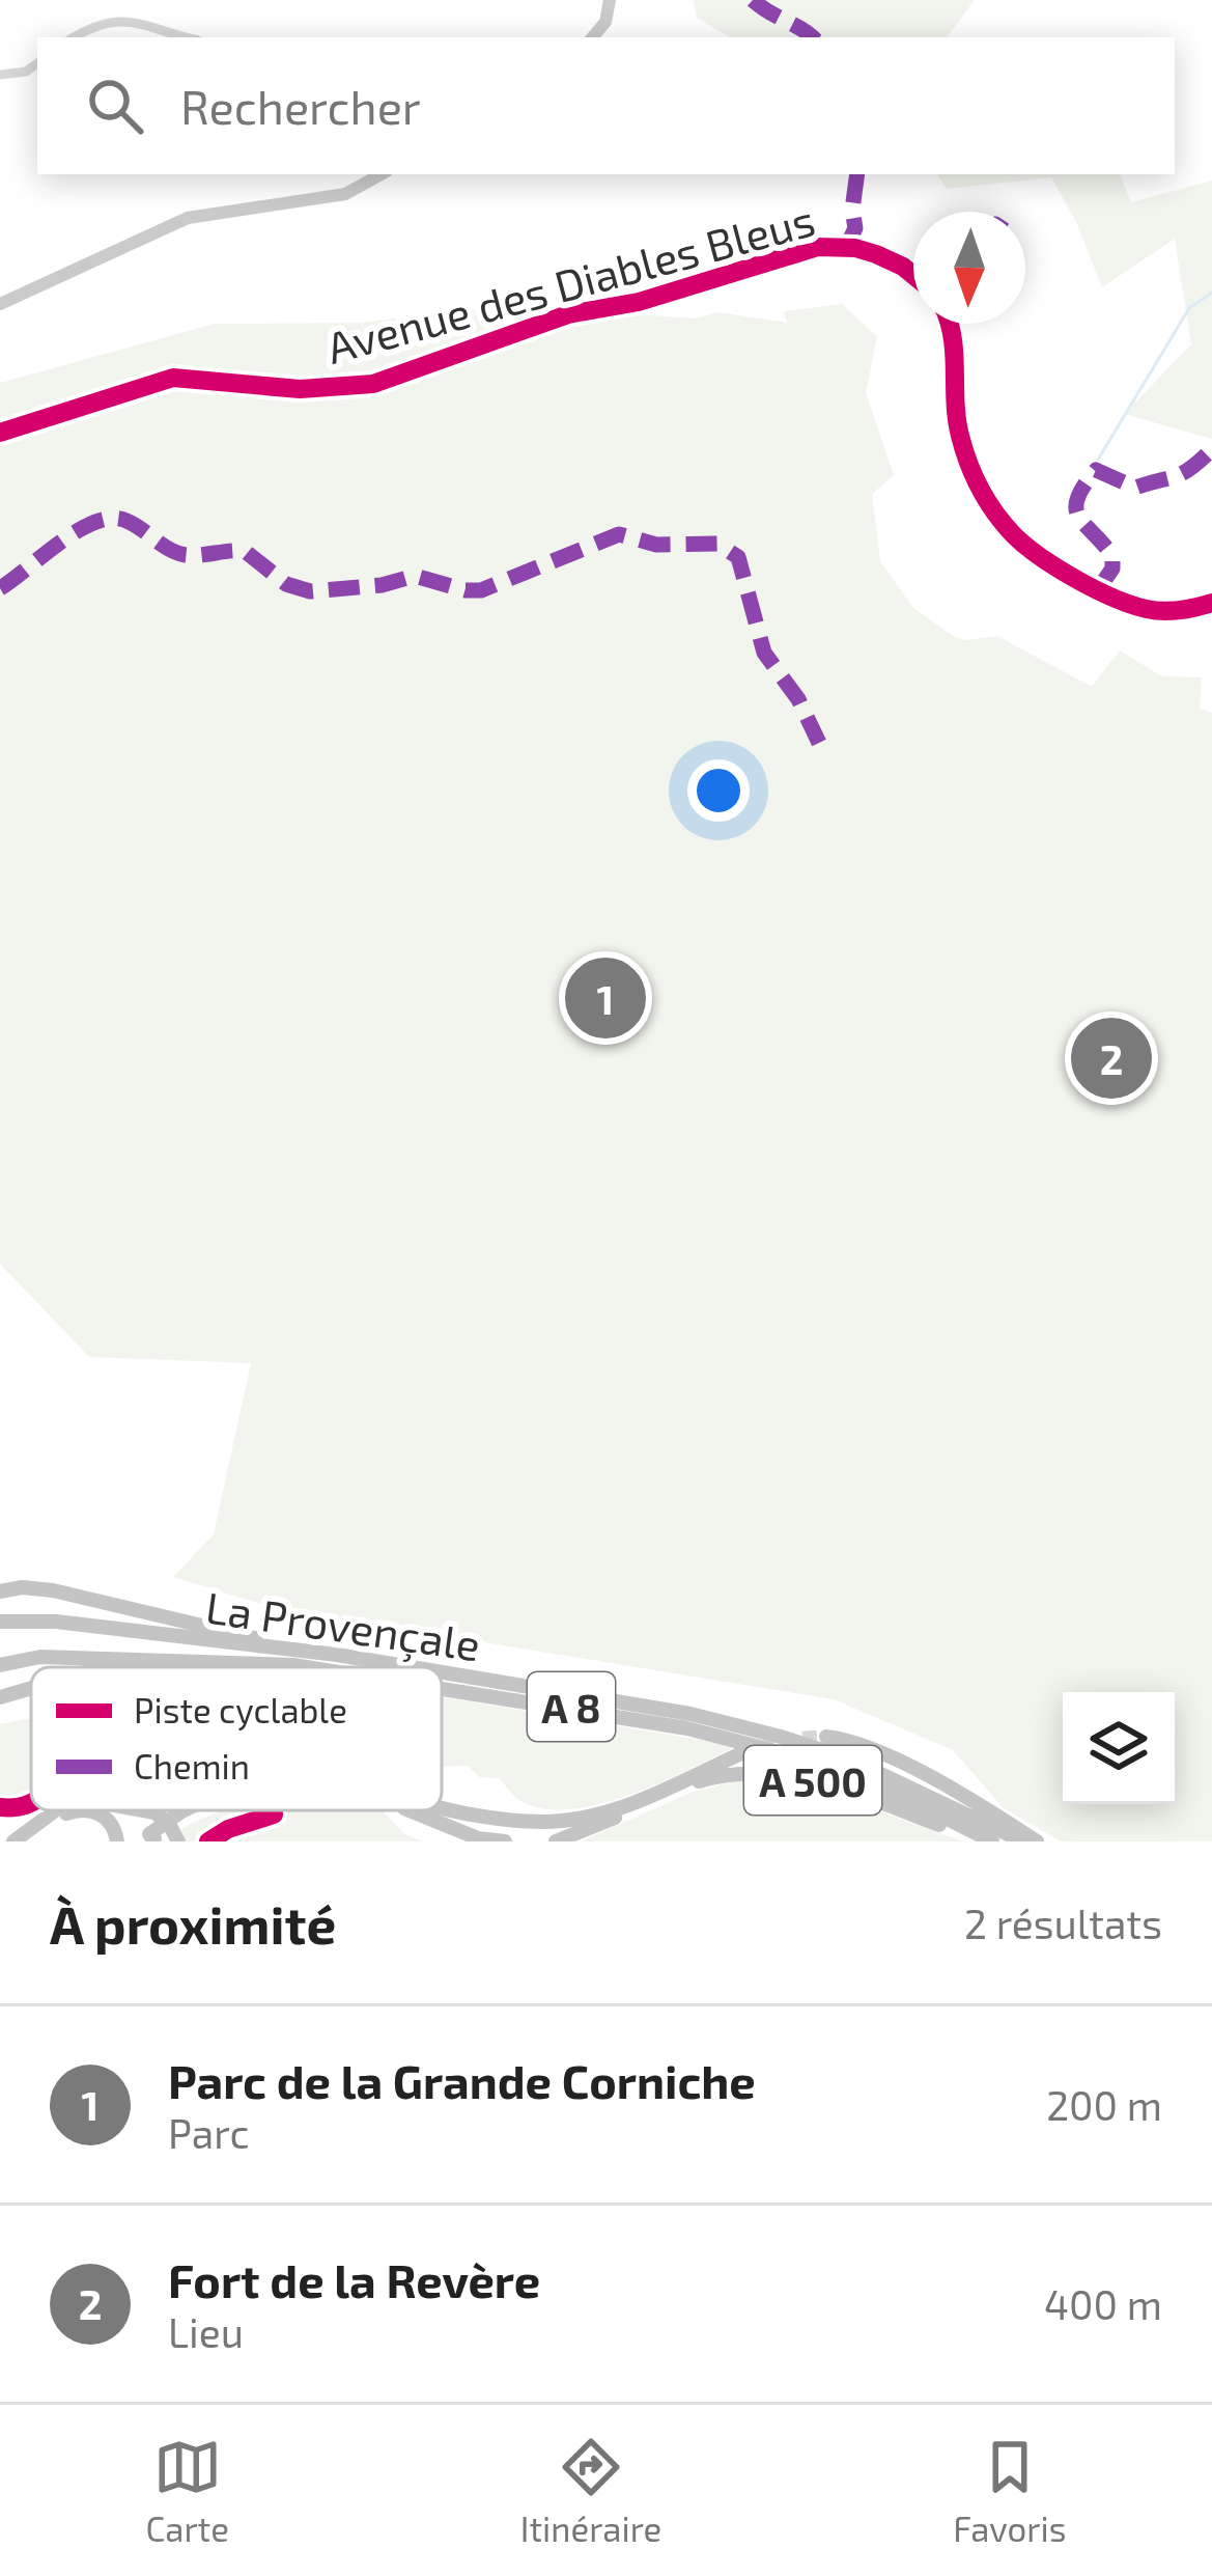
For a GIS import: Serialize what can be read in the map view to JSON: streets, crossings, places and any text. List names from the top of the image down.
{
  "streets": {
    "highway": ["La Provençale", "A 8", "A 500"],
    "main road": ["Avenue des Diables Bleus"]
  },
  "crossings": [
    ["La Provençale", "A 500"]
  ],
  "legend": ["Piste cyclable", "Chemin"],
  "north": "bottom",
  "page": {
    "search": "Rechercher",
    "pins": ["1", "2"],
    "heading": ["À proximité", "2 résultats"],
    "list": [
      {
        "mark": "1",
        "name": "Parc de la Grande Corniche",
        "note": "Parc",
        "value": "200 m"
      },
      {
        "mark": "2",
        "name": "Fort de la Revère",
        "note": "Lieu",
        "value": "400 m"
      }
    ],
    "nav": ["Carte", "Itinéraire", "Favoris"]
  }
}
